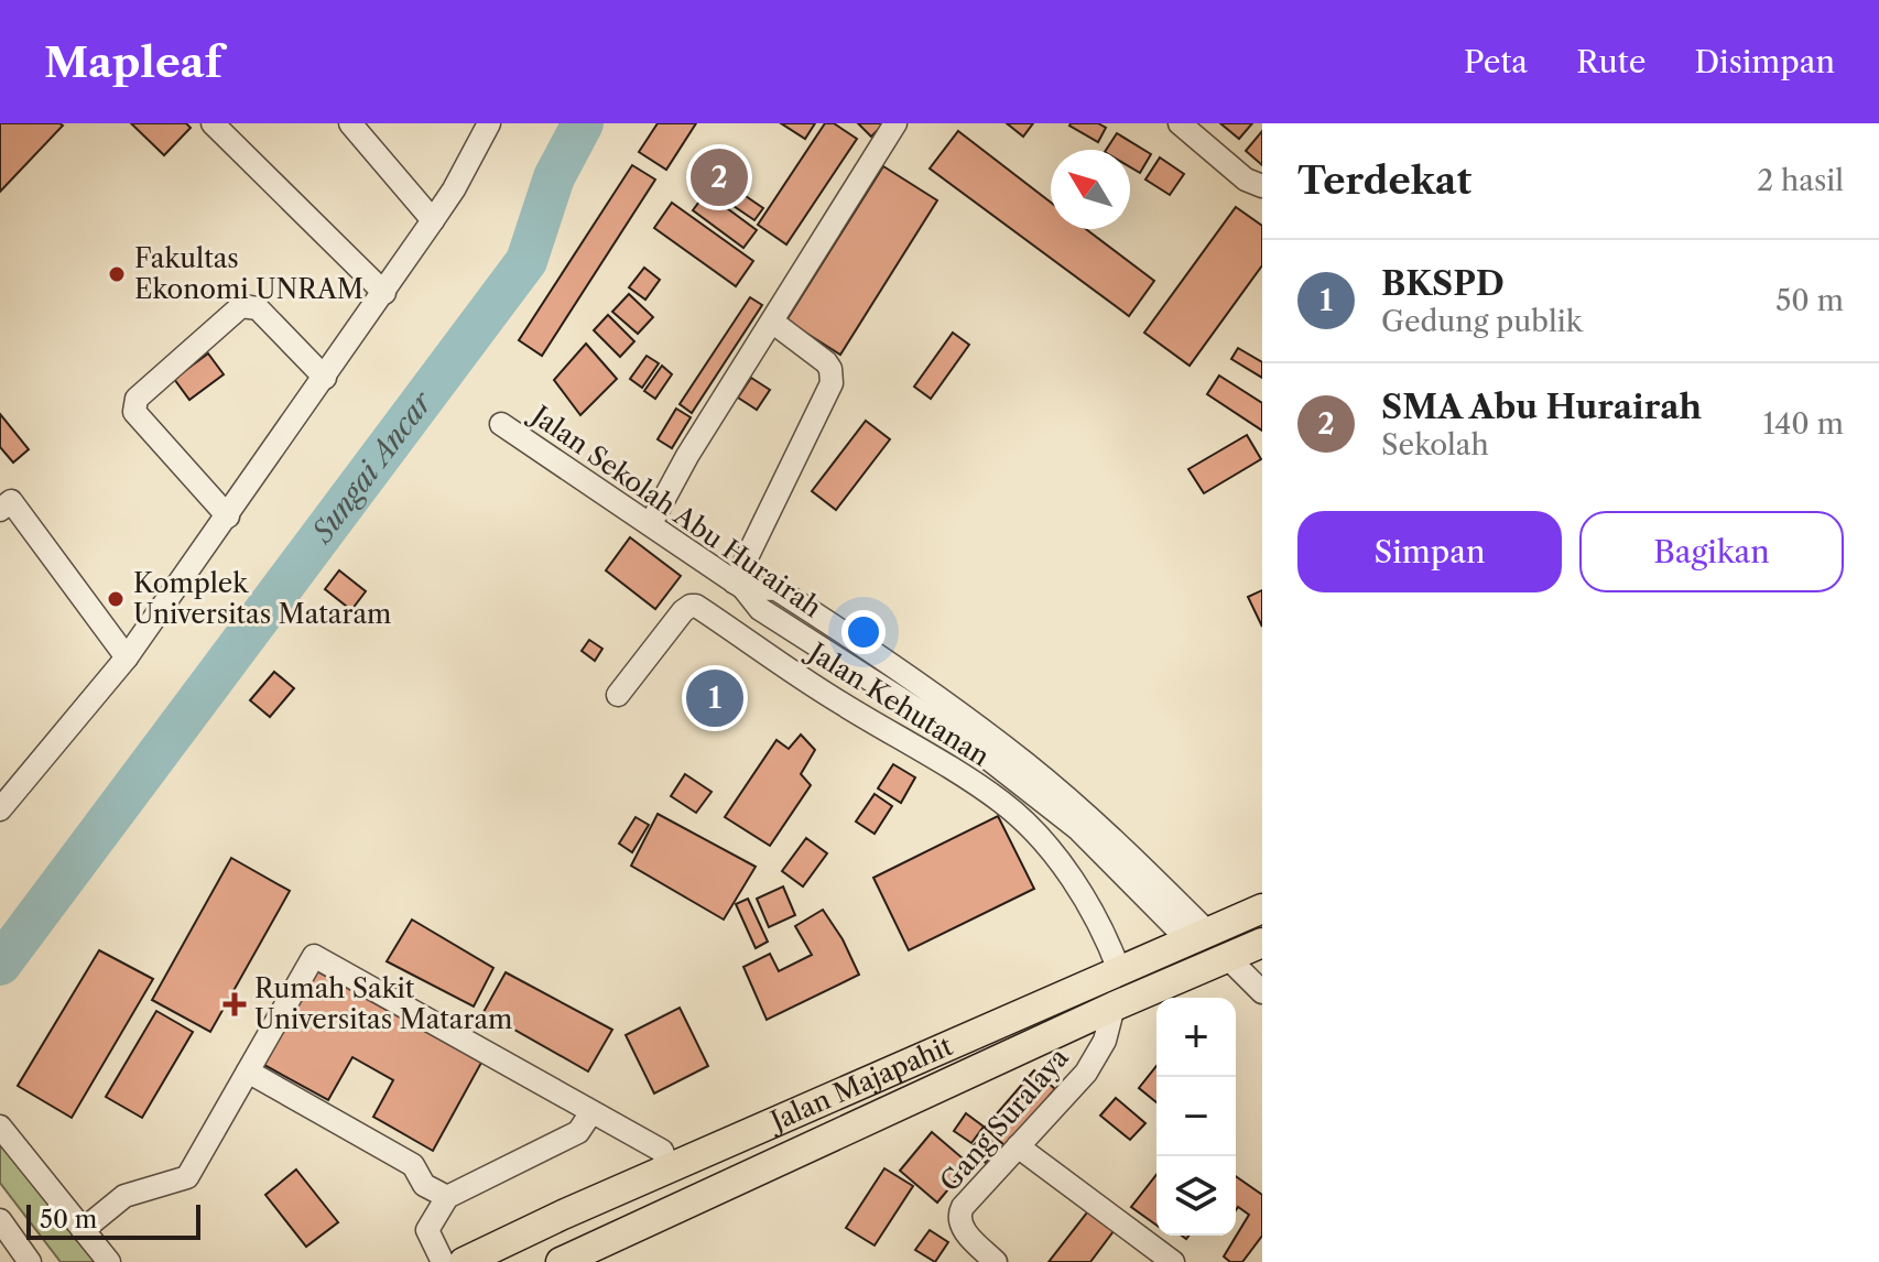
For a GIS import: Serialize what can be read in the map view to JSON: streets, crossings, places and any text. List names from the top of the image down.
{
  "streets": {
    "main road": ["Jalan Majapahit"],
    "street": ["Jalan Sekolah Abu Hurairah", "Jalan Kehutanan", "Gang Suralaya"]
  },
  "crossings": [
    ["Jalan Sekolah Abu Hurairah", "Jalan Majapahit"],
    ["Jalan Kehutanan", "Jalan Majapahit"],
    ["Jalan Majapahit", "Gang Suralaya"]
  ],
  "water": ["Sungai Ancar"],
  "places": {
    "other": ["Fakultas Ekonomi UNRAM", "Komplek Universitas Mataram"],
    "health": ["Rumah Sakit Universitas Mataram"]
  },
  "scale_bar": "50 m",
  "north": "top left",
  "page": {
    "header": "Mapleaf",
    "nav": ["Peta", "Rute", "Disimpan"],
    "heading": ["Terdekat", "2 hasil"],
    "pins": ["2", "1"],
    "list": [
      {
        "mark": "1",
        "name": "BKSPD",
        "note": "Gedung publik",
        "value": "50 m"
      },
      {
        "mark": "2",
        "name": "SMA Abu Hurairah",
        "note": "Sekolah",
        "value": "140 m"
      }
    ],
    "buttons": ["Simpan", "Bagikan"],
    "map_buttons": ["+", "−"],
    "scale": "50 m"
  }
}
